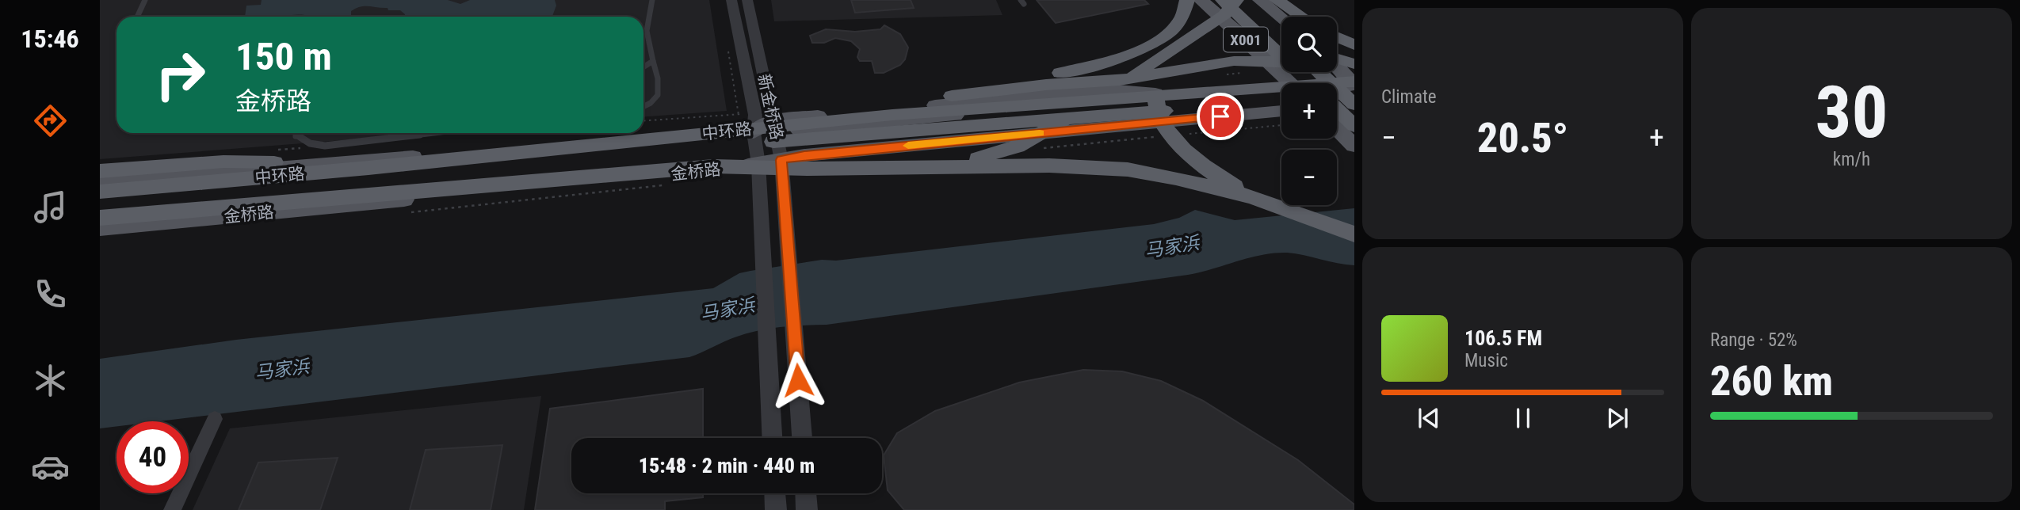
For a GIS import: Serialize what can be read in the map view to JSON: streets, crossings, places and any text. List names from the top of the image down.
{
  "streets": {
    "highway": ["X001", "中环路"],
    "main road": ["金桥路"],
    "street": ["新金桥路"]
  },
  "crossings": [
    ["新金桥路", "金桥路"],
    ["中环路", "金桥路"]
  ],
  "water": ["马家浜"],
  "page": {
    "tabs": "15:46",
    "tile": [
      "Climate",
      ["30", "km/h"],
      ["Range · 52%", "260 km"]
    ],
    "map_buttons": ["+", "−"],
    "turn": ["150 m", "金桥路"],
    "heat": ["−", "20.5°", "+"],
    "song": ["106.5 FM", "Music"],
    "limit": "40",
    "trip": "15:48 · 2 min · 440 m"
  }
}
